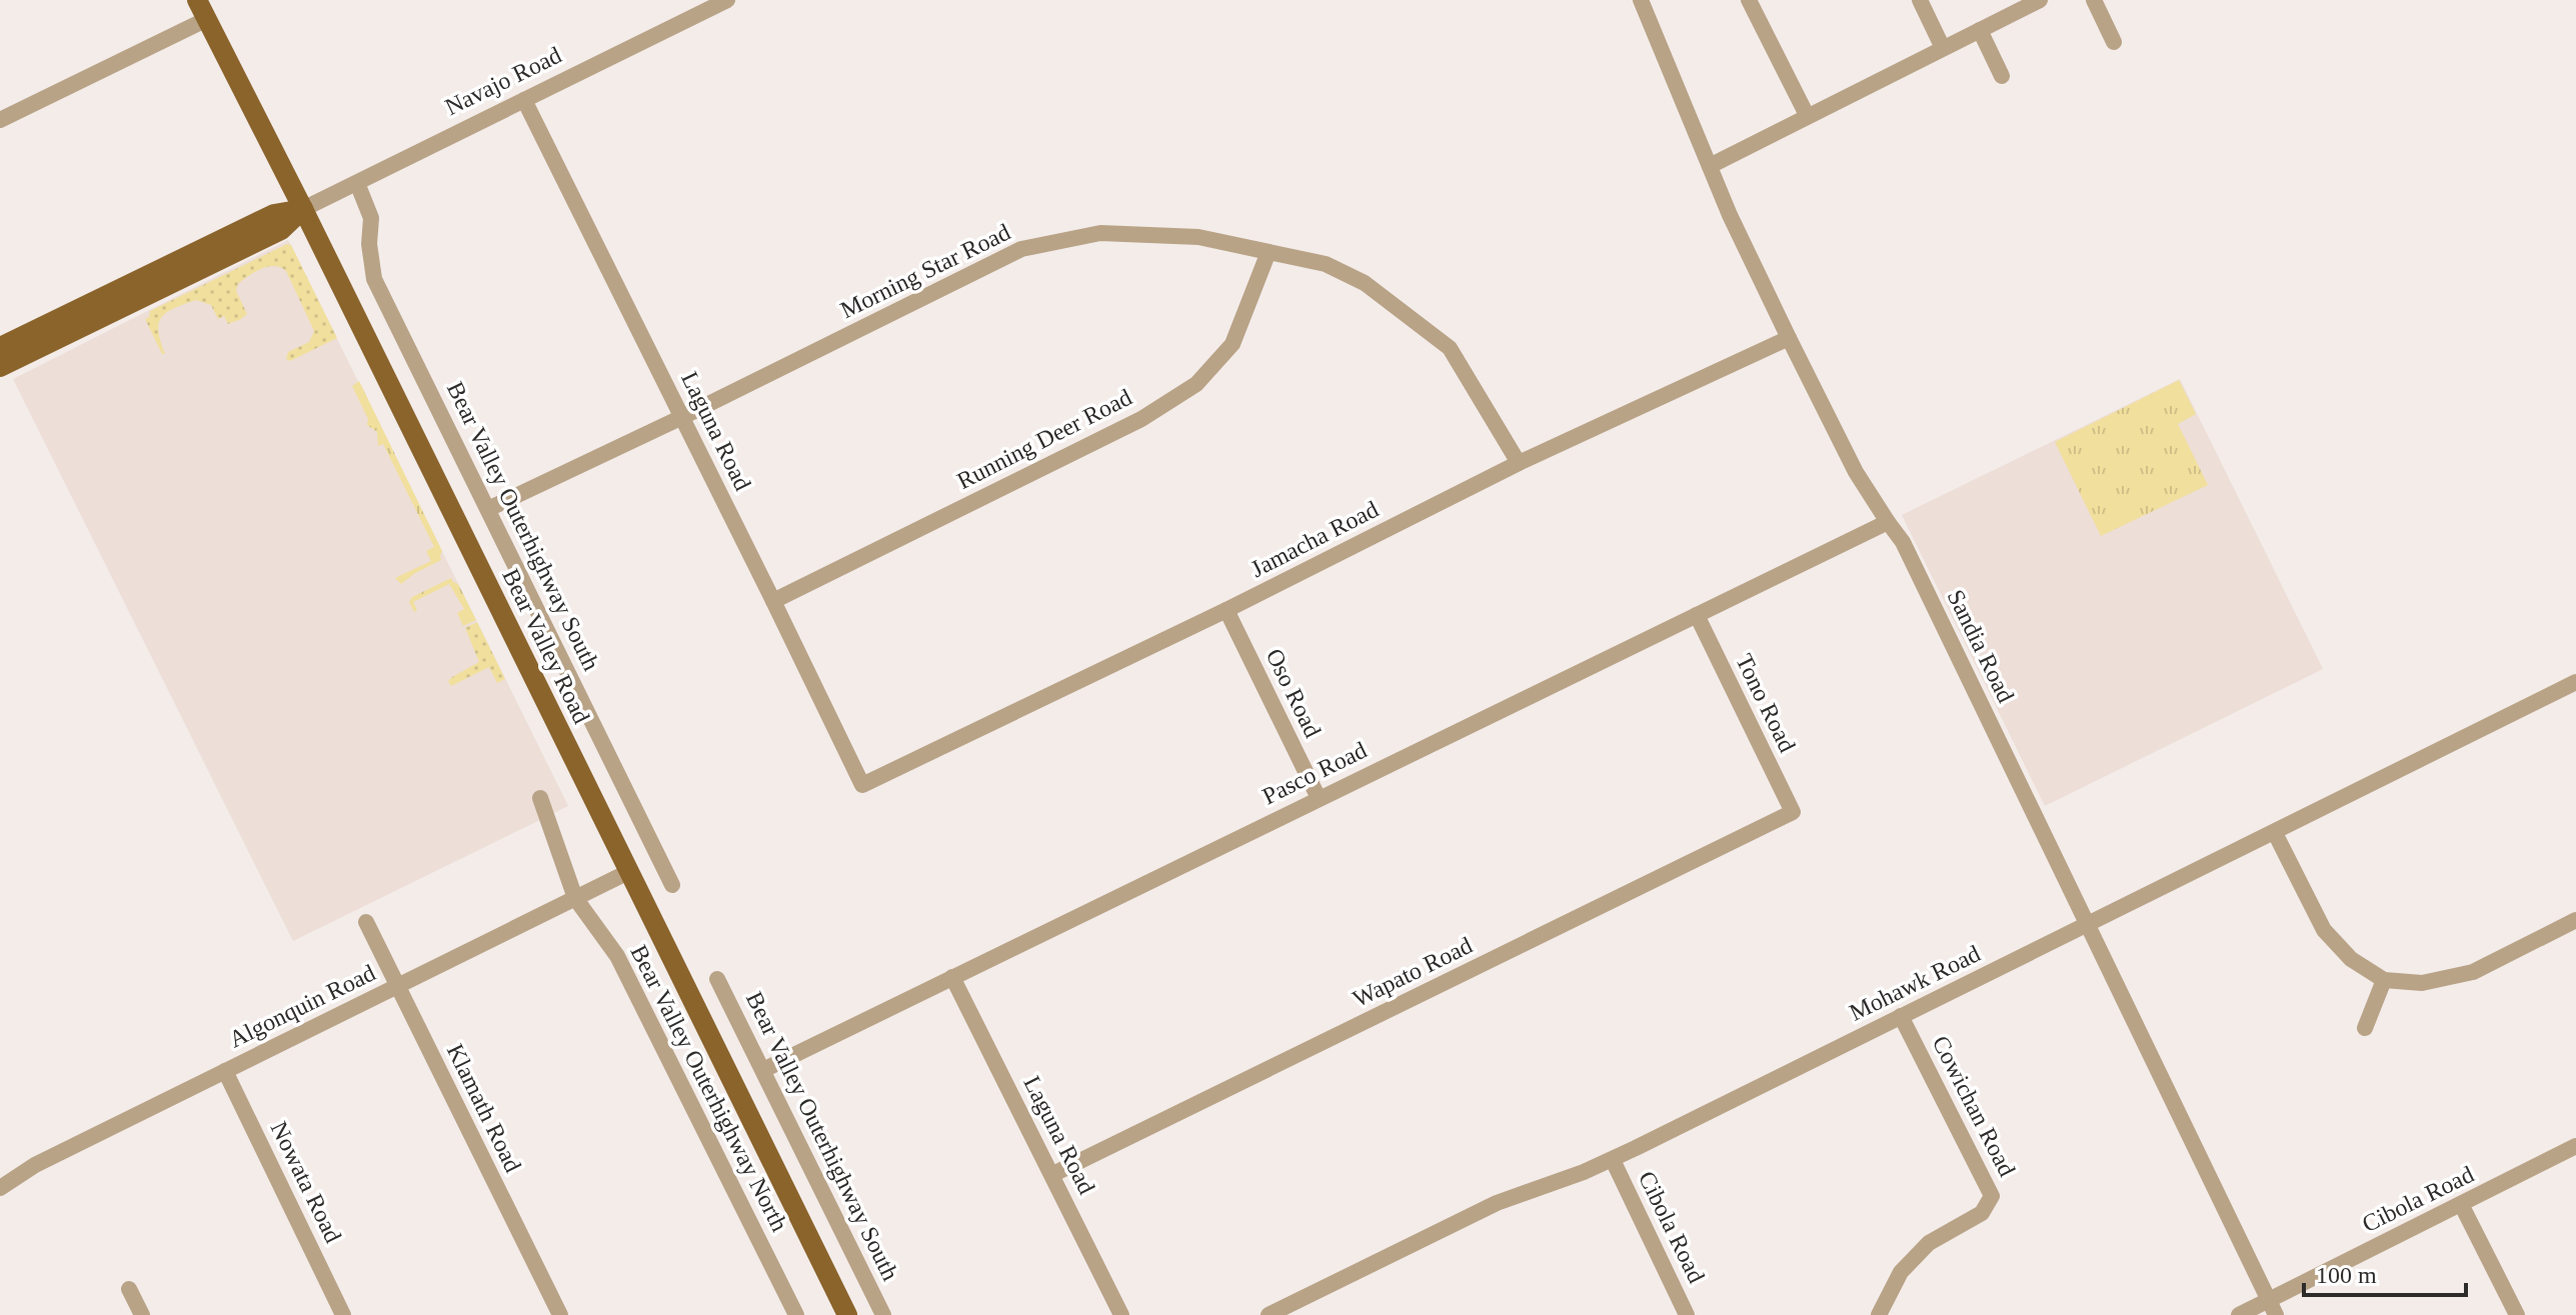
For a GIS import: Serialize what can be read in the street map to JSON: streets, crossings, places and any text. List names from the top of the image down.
{
  "streets": {
    "main road": ["Navajo Road", "Bear Valley Road"],
    "street": [
      "Morning Star Road",
      "Laguna Road",
      "Running Deer Road",
      "Bear Valley Outerhighway South",
      "Jamacha Road",
      "Sandia Road",
      "Oso Road",
      "Tono Road",
      "Pasco Road",
      "Wapato Road",
      "Mohawk Road",
      "Algonquin Road",
      "Bear Valley Outerhighway North",
      "Cowichan Road",
      "Klamath Road",
      "Nowata Road",
      "Cibola Road"
    ]
  },
  "crossings": [
    ["Navajo Road", "Laguna Road"],
    ["Navajo Road", "Bear Valley Outerhighway South"],
    ["Navajo Road", "Bear Valley Road"],
    ["Morning Star Road", "Laguna Road"],
    ["Morning Star Road", "Running Deer Road"],
    ["Morning Star Road", "Bear Valley Outerhighway South"],
    ["Morning Star Road", "Jamacha Road"],
    ["Laguna Road", "Running Deer Road"],
    ["Laguna Road", "Jamacha Road"],
    ["Laguna Road", "Pasco Road"],
    ["Laguna Road", "Wapato Road"],
    ["Bear Valley Outerhighway South", "Pasco Road"],
    ["Jamacha Road", "Sandia Road"],
    ["Jamacha Road", "Oso Road"],
    ["Bear Valley Road", "Algonquin Road"],
    ["Sandia Road", "Pasco Road"],
    ["Sandia Road", "Mohawk Road"],
    ["Sandia Road", "Cibola Road"],
    ["Oso Road", "Pasco Road"],
    ["Tono Road", "Pasco Road"],
    ["Tono Road", "Wapato Road"],
    ["Mohawk Road", "Cowichan Road"],
    ["Mohawk Road", "Cibola Road"],
    ["Algonquin Road", "Bear Valley Outerhighway North"],
    ["Algonquin Road", "Klamath Road"],
    ["Algonquin Road", "Nowata Road"]
  ],
  "scale_bar": "100 m"
}
